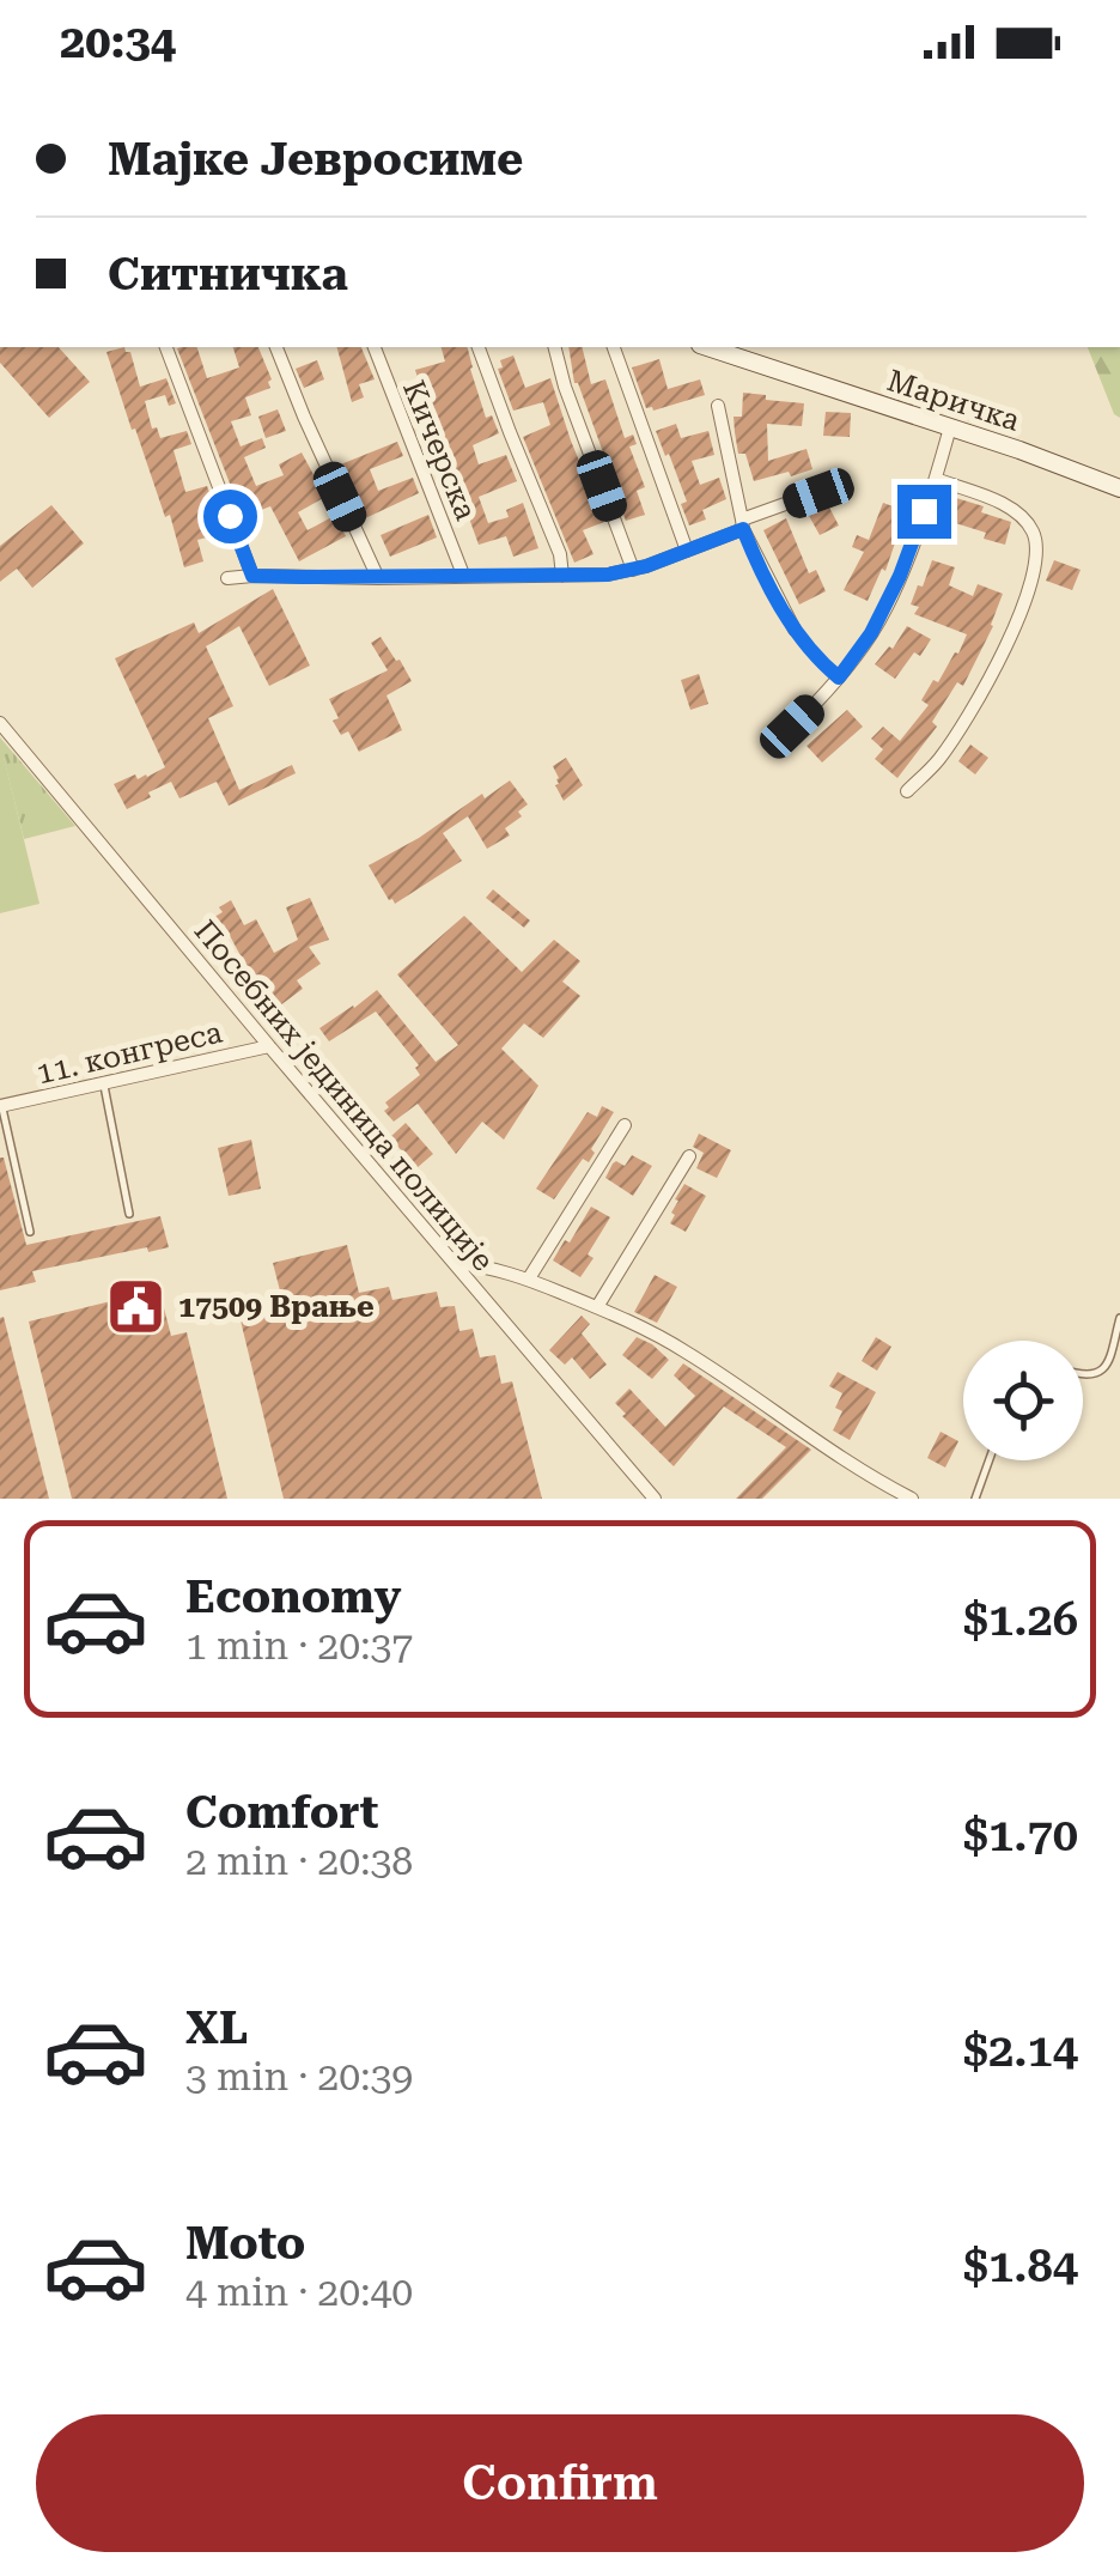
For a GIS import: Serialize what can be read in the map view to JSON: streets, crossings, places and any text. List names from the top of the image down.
{
  "streets": {
    "street": [
      "Маричка",
      "Кичерска",
      "11. конгреса",
      "Посебних јединица полиције"
    ]
  },
  "crossings": [
    ["11. конгреса", "Посебних јединица полиције"]
  ],
  "places": {
    "public building": ["17509 Врање"]
  },
  "page": {
    "status": "20:34",
    "banner": ["Мајке Јевросиме", "Ситничка"],
    "list": [
      {
        "name": "Economy",
        "note": "1 min · 20:37",
        "value": "$1.26"
      },
      {
        "name": "Comfort",
        "note": "2 min · 20:38",
        "value": "$1.70"
      },
      {
        "name": "XL",
        "note": "3 min · 20:39",
        "value": "$2.14"
      },
      {
        "name": "Moto",
        "note": "4 min · 20:40",
        "value": "$1.84"
      }
    ],
    "buttons": "Confirm"
  }
}
